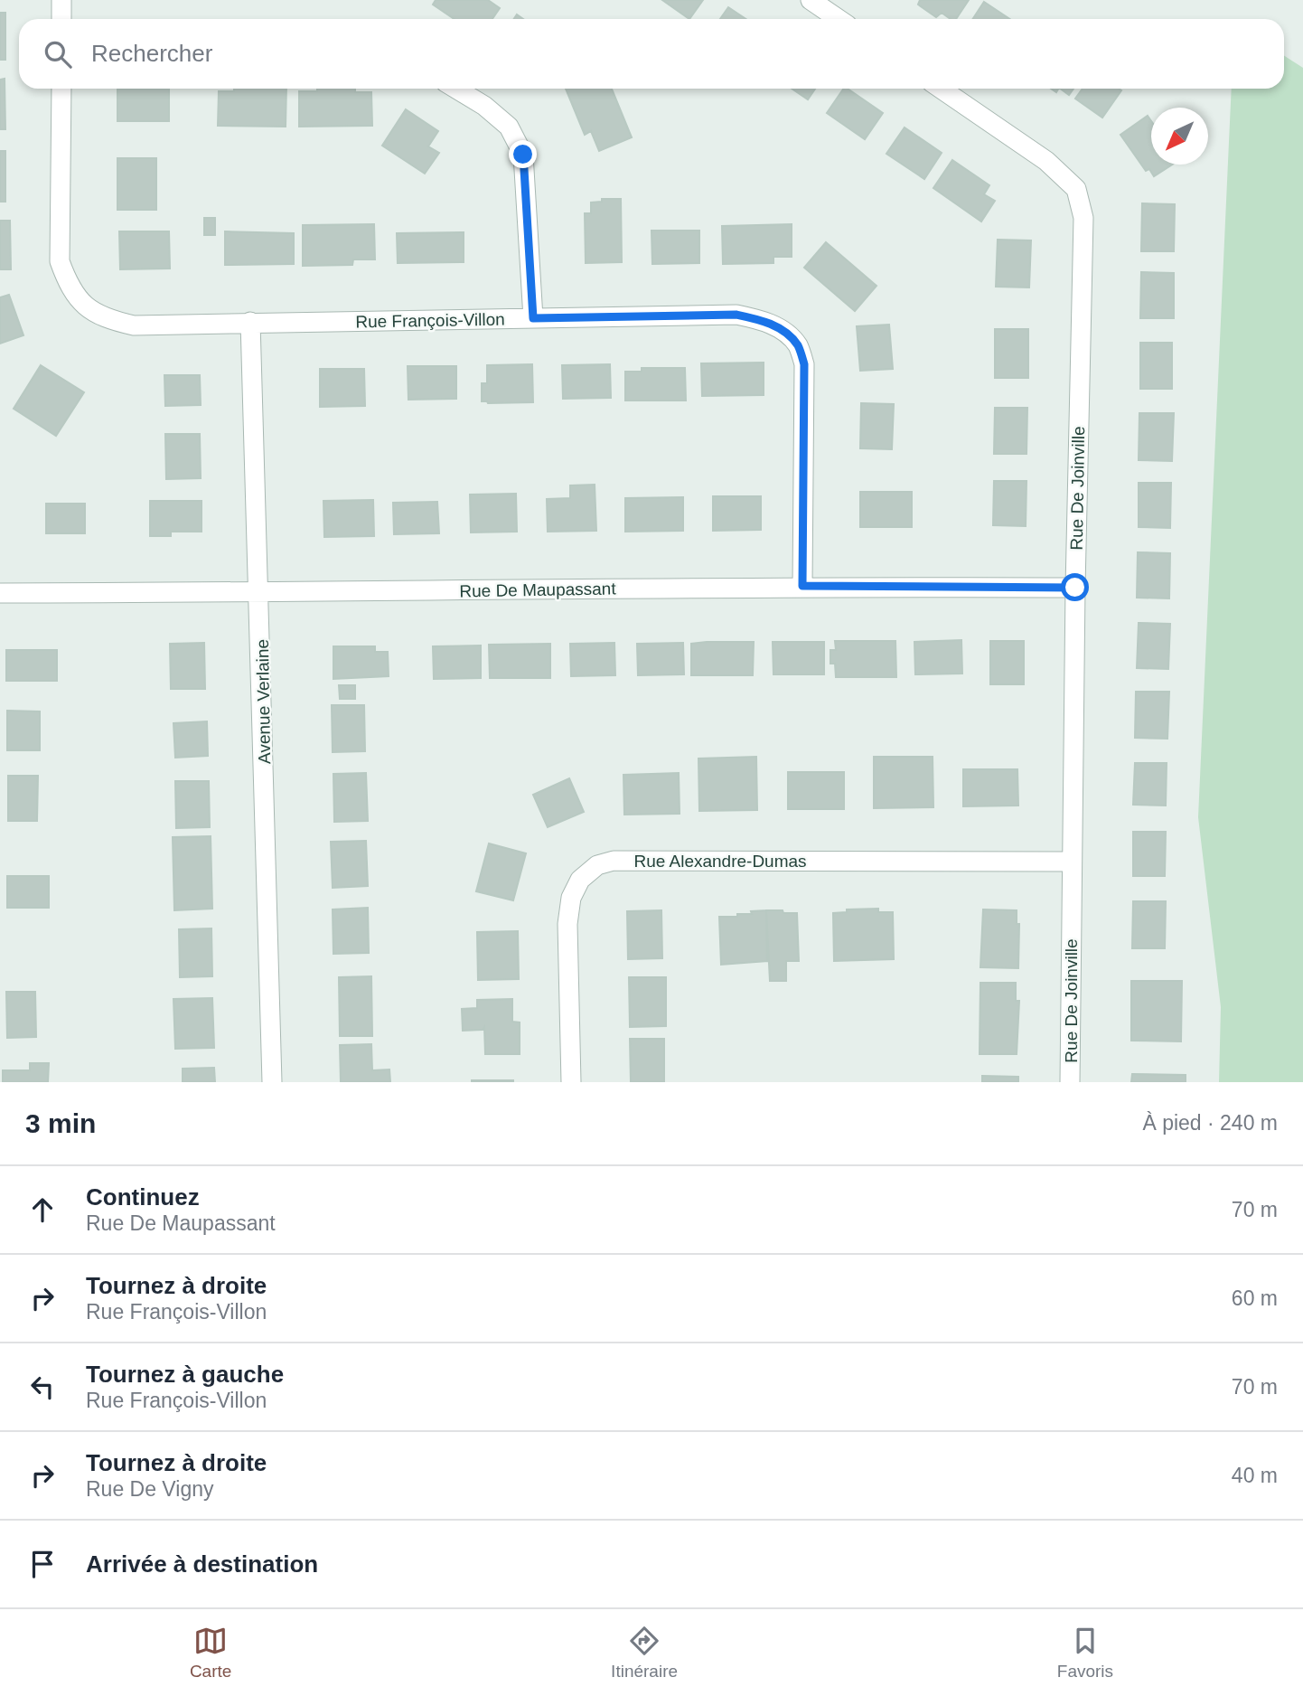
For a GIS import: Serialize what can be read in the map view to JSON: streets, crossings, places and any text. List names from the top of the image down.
{
  "streets": {
    "street": [
      "Rue François-Villon",
      "Rue De Joinville",
      "Rue De Maupassant",
      "Avenue Verlaine",
      "Rue Alexandre-Dumas"
    ]
  },
  "crossings": [
    ["Rue François-Villon", "Rue De Maupassant"],
    ["Rue François-Villon", "Avenue Verlaine"],
    ["Rue De Joinville", "Rue De Maupassant"],
    ["Rue De Joinville", "Rue Alexandre-Dumas"],
    ["Rue De Maupassant", "Avenue Verlaine"]
  ],
  "north": "bottom left",
  "page": {
    "search": "Rechercher",
    "heading": ["3 min", "À pied · 240 m"],
    "list": [
      ["Continuez", "Rue De Maupassant", "70 m"],
      ["Tournez à droite", "Rue François-Villon", "60 m"],
      ["Tournez à gauche", "Rue François-Villon", "70 m"],
      ["Tournez à droite", "Rue De Vigny", "40 m"],
      "Arrivée à destination"
    ],
    "nav": ["Carte", "Itinéraire", "Favoris"]
  }
}
